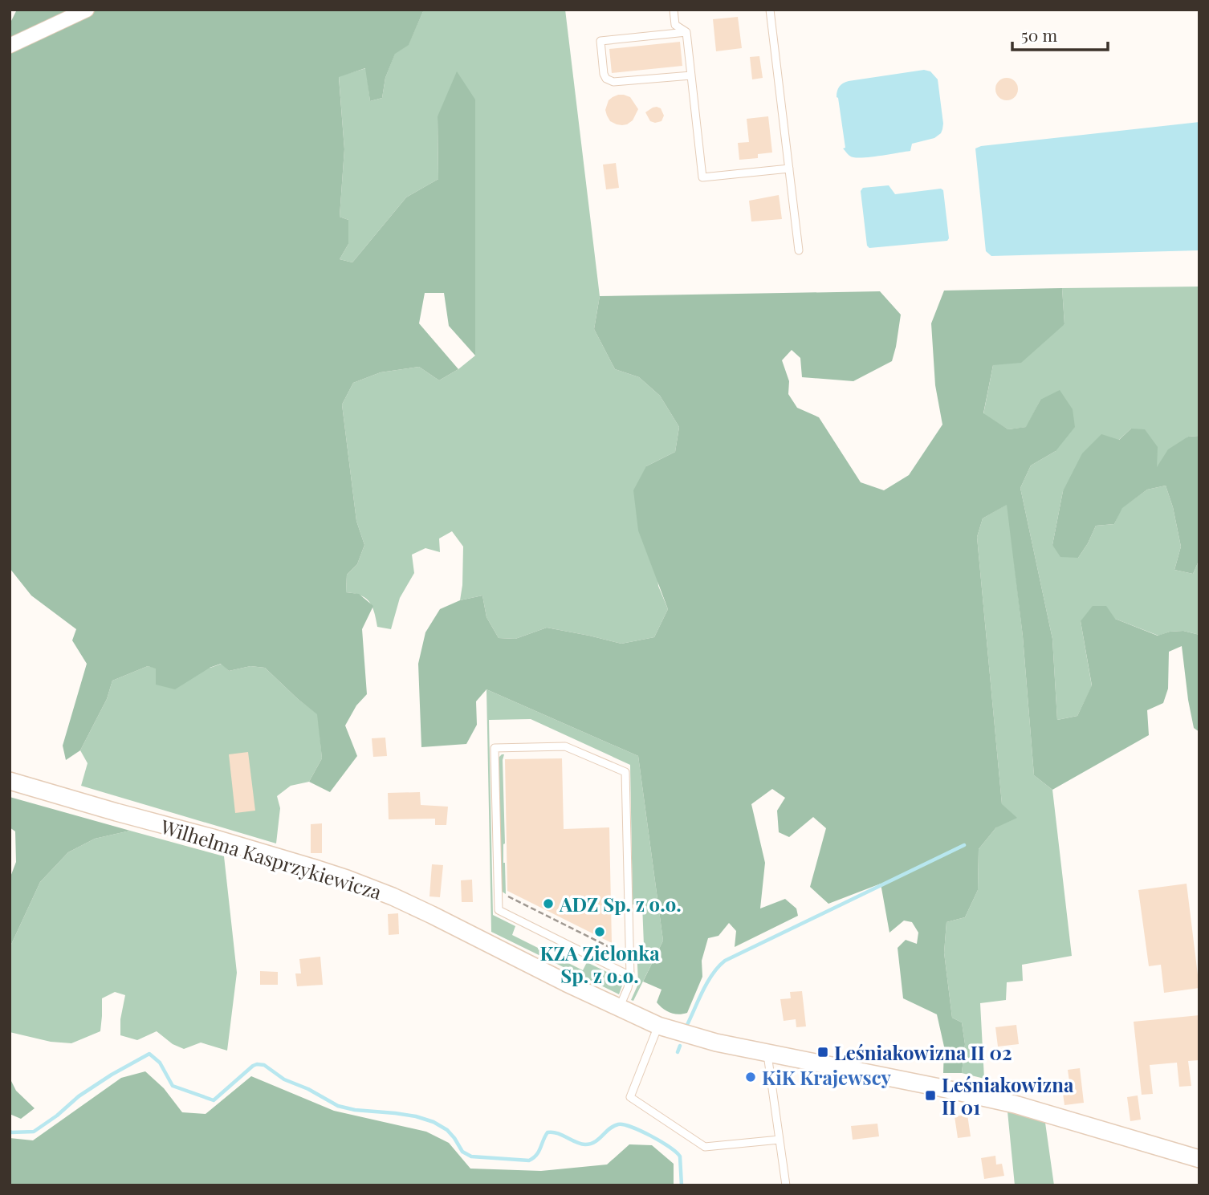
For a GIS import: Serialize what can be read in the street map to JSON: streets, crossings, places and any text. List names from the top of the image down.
{
  "streets": {
    "street": ["Wilhelma Kasprzykiewicza"]
  },
  "places": {
    "other": ["ADZ Sp. z o.o.", "KZA Zielonka Sp. z o.o.", "KiK Krajewscy"],
    "transit": ["Leśniakowizna II 02", "Leśniakowizna II 01"]
  },
  "scale_bar": "50 m"
}
